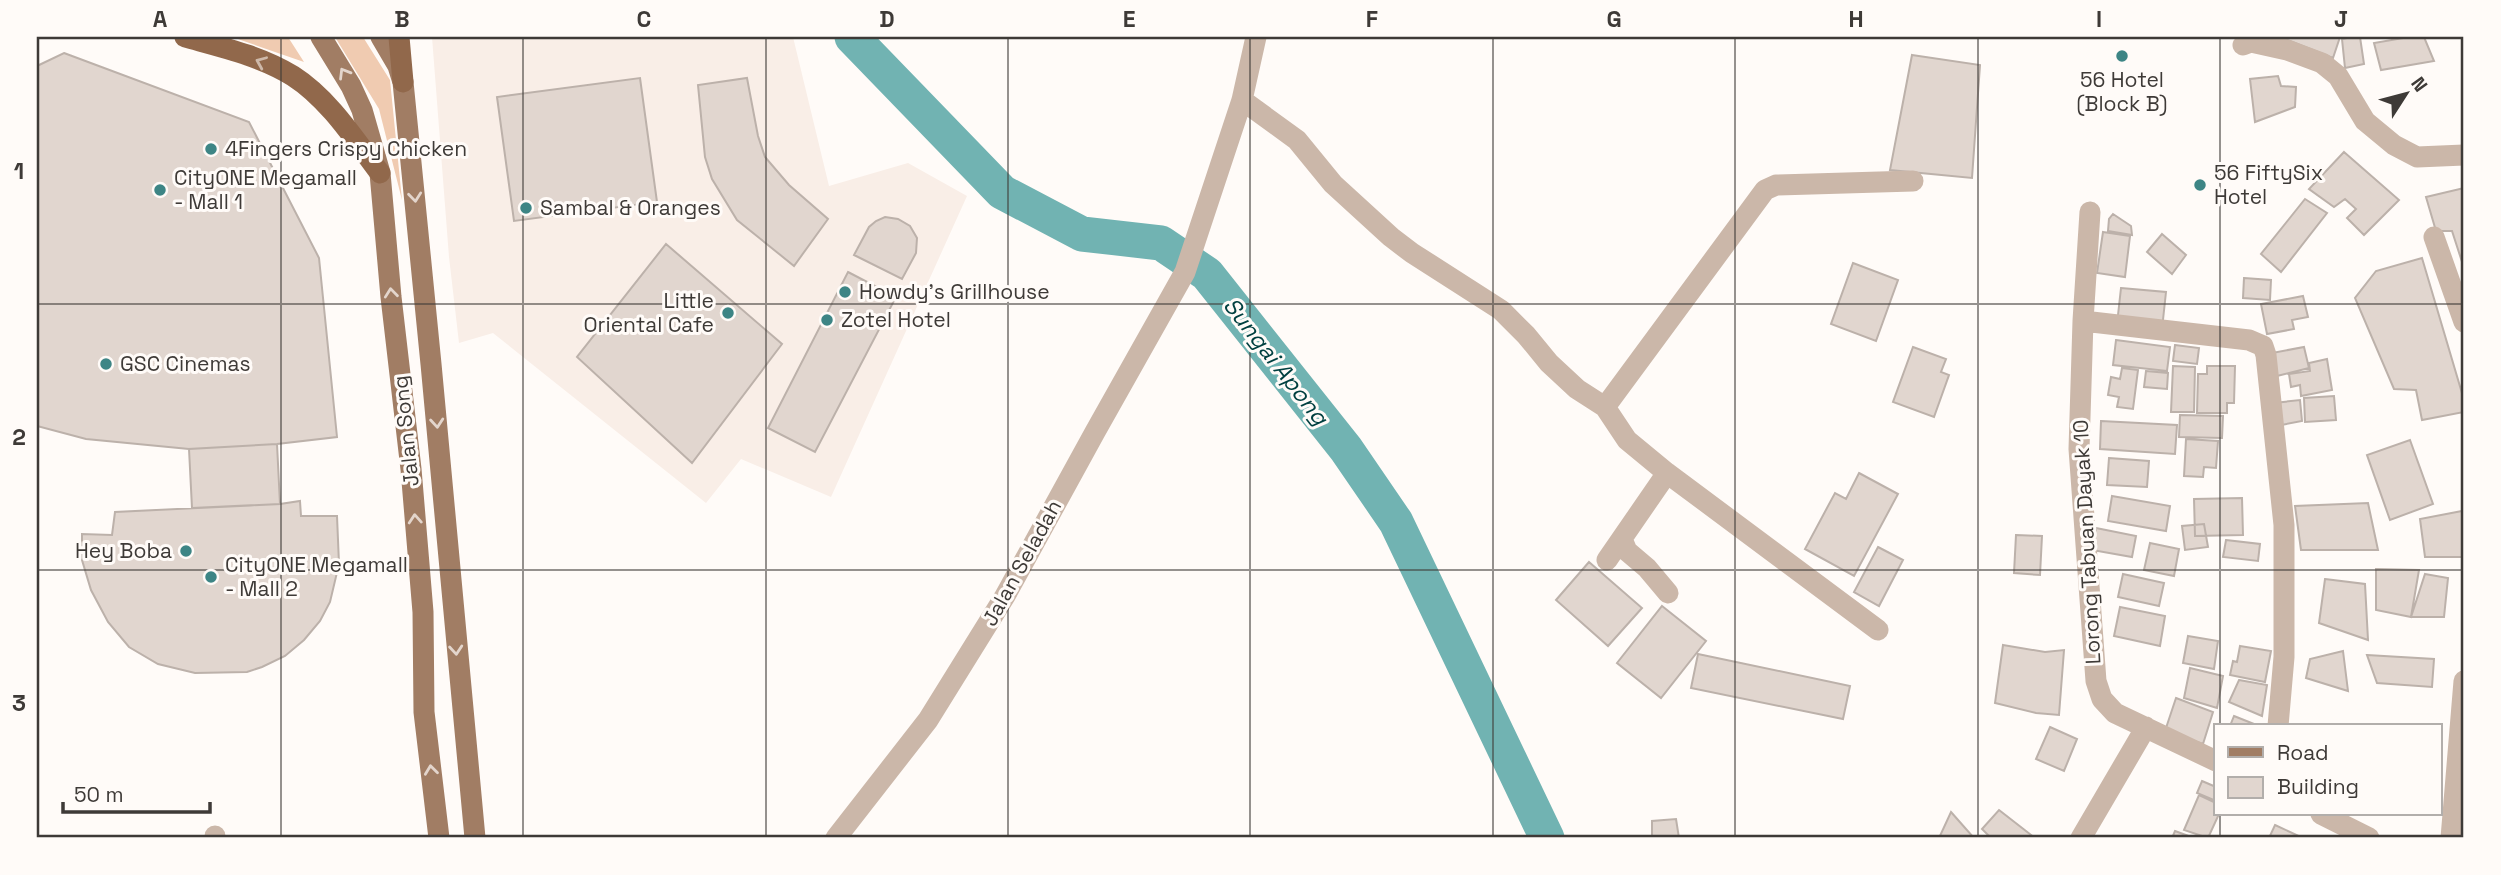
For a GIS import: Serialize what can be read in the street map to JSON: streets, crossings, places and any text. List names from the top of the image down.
{
  "streets": {
    "main road": ["Jalan Song"],
    "street": ["Lorong Tabuan Dayak 10", "Jalan Seladah"]
  },
  "water": ["Sungai Apong"],
  "places": [
    "56 Hotel (Block B)",
    "4Fingers Crispy Chicken",
    "56 FiftySix Hotel",
    "CityONE Megamall - Mall 1",
    "Sambal & Oranges",
    "Howdy's Grillhouse",
    "Little Oriental Cafe",
    "Zotel Hotel",
    "GSC Cinemas",
    "Hey Boba",
    "CityONE Megamall - Mall 2"
  ],
  "legend": ["Road", "Building"],
  "scale_bar": "50 m",
  "north": "top right",
  "grid": {
    "columns": [
      "A",
      "B",
      "C",
      "D",
      "E",
      "F",
      "G",
      "H",
      "I",
      "J"
    ],
    "rows": ["1", "2", "3"]
  }
}
